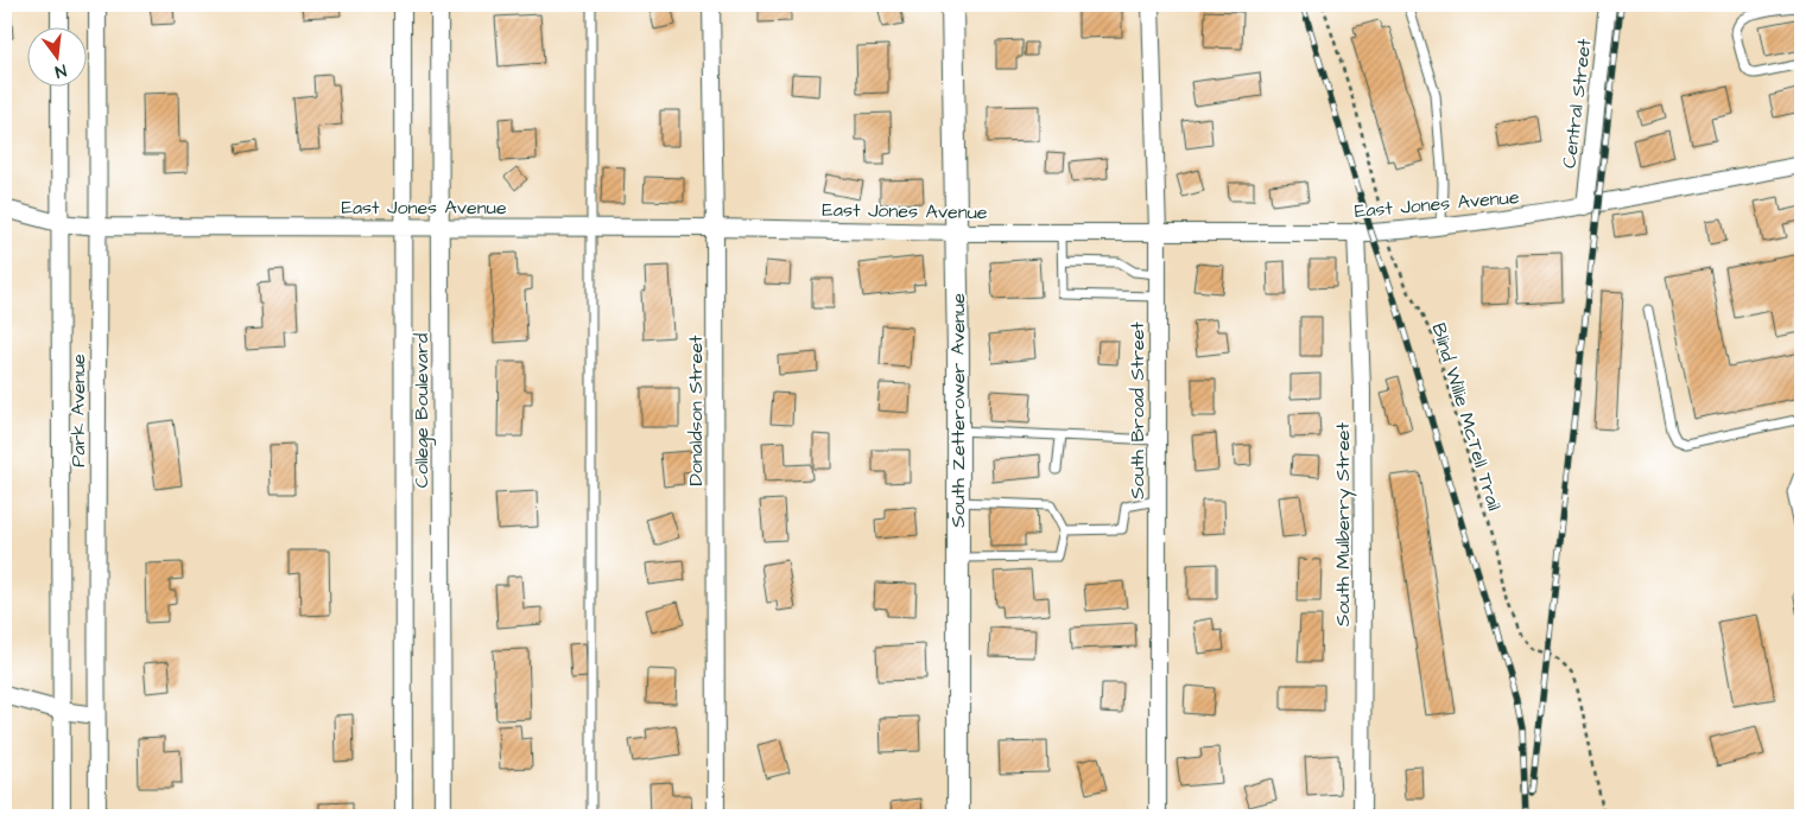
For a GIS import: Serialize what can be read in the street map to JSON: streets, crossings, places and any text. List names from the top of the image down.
{
  "streets": {
    "street": [
      "Central Street",
      "East Jones Avenue",
      "Park Avenue",
      "College Boulevard",
      "Donaldson Street",
      "South Zetterower Avenue",
      "South Broad Street",
      "South Mulberry Street"
    ],
    "path": ["Blind Willie McTell Trail"]
  },
  "crossings": [
    ["Central Street", "East Jones Avenue"],
    ["East Jones Avenue", "Park Avenue"],
    ["East Jones Avenue", "College Boulevard"],
    ["East Jones Avenue", "Donaldson Street"],
    ["East Jones Avenue", "South Zetterower Avenue"],
    ["East Jones Avenue", "South Broad Street"],
    ["East Jones Avenue", "Blind Willie McTell Trail"],
    ["East Jones Avenue", "South Mulberry Street"]
  ],
  "north": "bottom"
}
